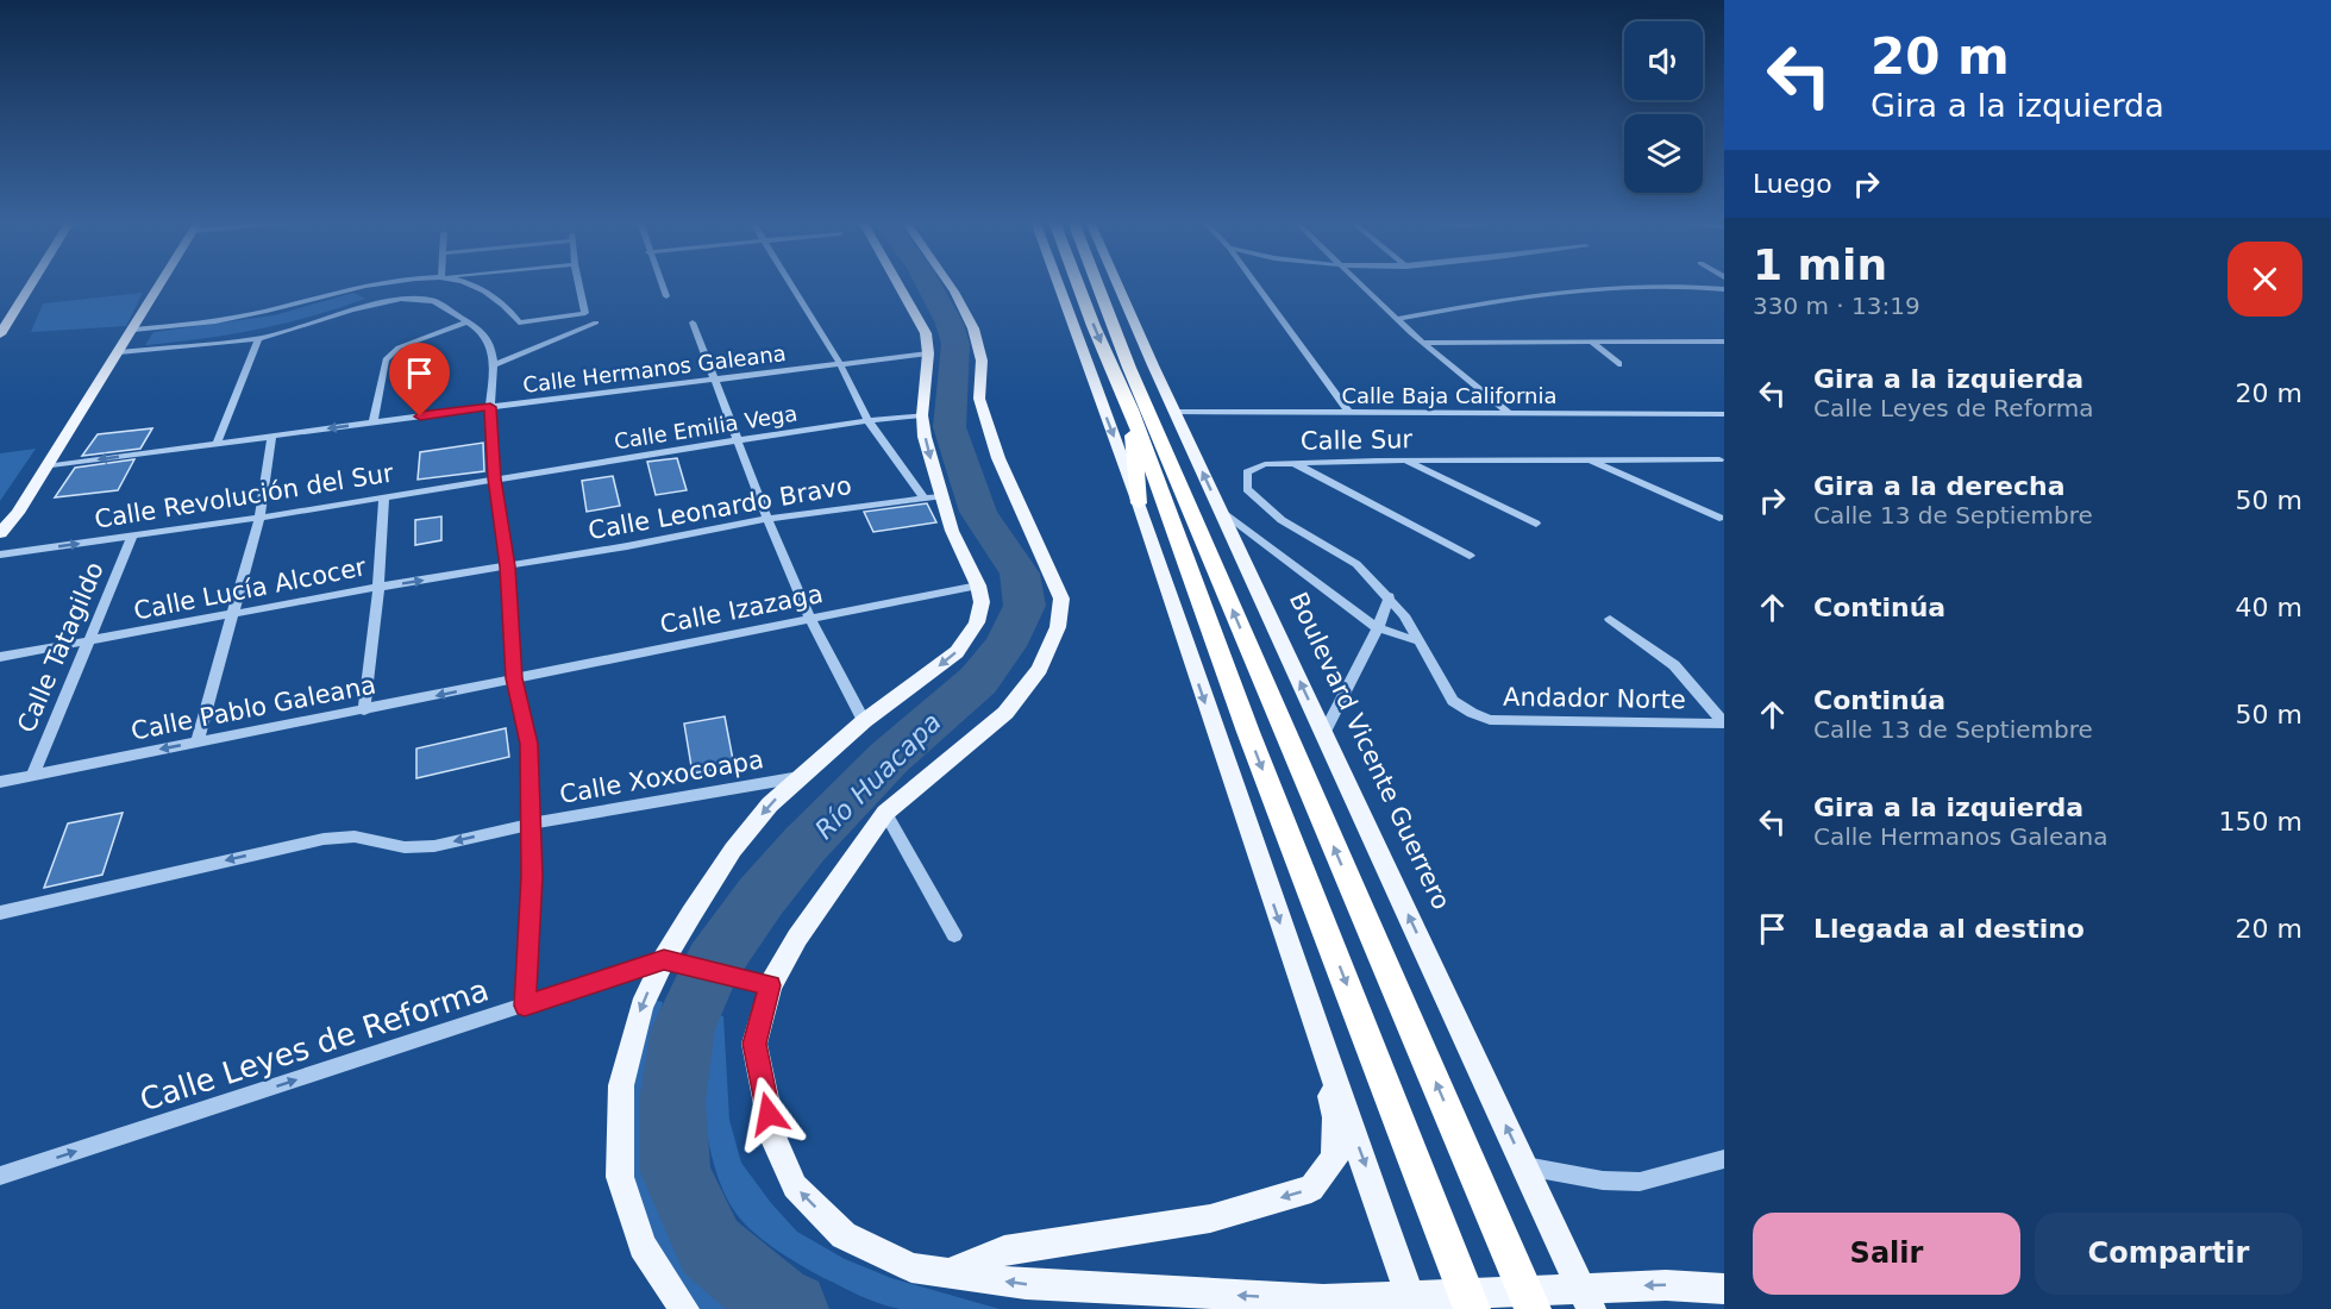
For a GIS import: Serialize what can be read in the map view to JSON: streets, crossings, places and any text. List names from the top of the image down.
{
  "streets": {
    "main road": ["Boulevard Vicente Guerrero"],
    "street": [
      "Calle Hermanos Galeana",
      "Calle Baja California",
      "Calle Emilia Vega",
      "Calle Sur",
      "Calle Revolución del Sur",
      "Calle Leonardo Bravo",
      "Calle Lucía Alcocer",
      "Calle Izazaga",
      "Calle Tatagildo",
      "Andador Norte",
      "Calle Pablo Galeana",
      "Calle Xoxocoapa",
      "Calle Leyes de Reforma"
    ]
  },
  "crossings": [
    ["Calle Baja California", "Boulevard Vicente Guerrero"],
    ["Calle Emilia Vega", "Calle Revolución del Sur"],
    ["Calle Sur", "Andador Norte"],
    ["Calle Revolución del Sur", "Calle Tatagildo"],
    ["Calle Leonardo Bravo", "Calle Lucía Alcocer"],
    ["Calle Lucía Alcocer", "Calle Tatagildo"],
    ["Calle Izazaga", "Calle Pablo Galeana"],
    ["Calle Tatagildo", "Calle Pablo Galeana"]
  ],
  "one_way": ["Calle Pablo Galeana", "Calle Xoxocoapa", "Calle Leyes de Reforma"],
  "water": ["Río Huacapa"],
  "page": {
    "turn": ["20 m", "Gira a la izquierda"],
    "then": "Luego",
    "heading": ["1 min", "330 m · 13:19"],
    "list": [
      {
        "name": "Gira a la izquierda",
        "note": "Calle Leyes de Reforma",
        "value": "20 m"
      },
      {
        "name": "Gira a la derecha",
        "note": "Calle 13 de Septiembre",
        "value": "50 m"
      },
      {
        "name": "Continúa",
        "value": "40 m"
      },
      {
        "name": "Continúa",
        "note": "Calle 13 de Septiembre",
        "value": "50 m"
      },
      {
        "name": "Gira a la izquierda",
        "note": "Calle Hermanos Galeana",
        "value": "150 m"
      },
      {
        "name": "Llegada al destino",
        "value": "20 m"
      }
    ],
    "buttons": ["Salir", "Compartir"]
  }
}
